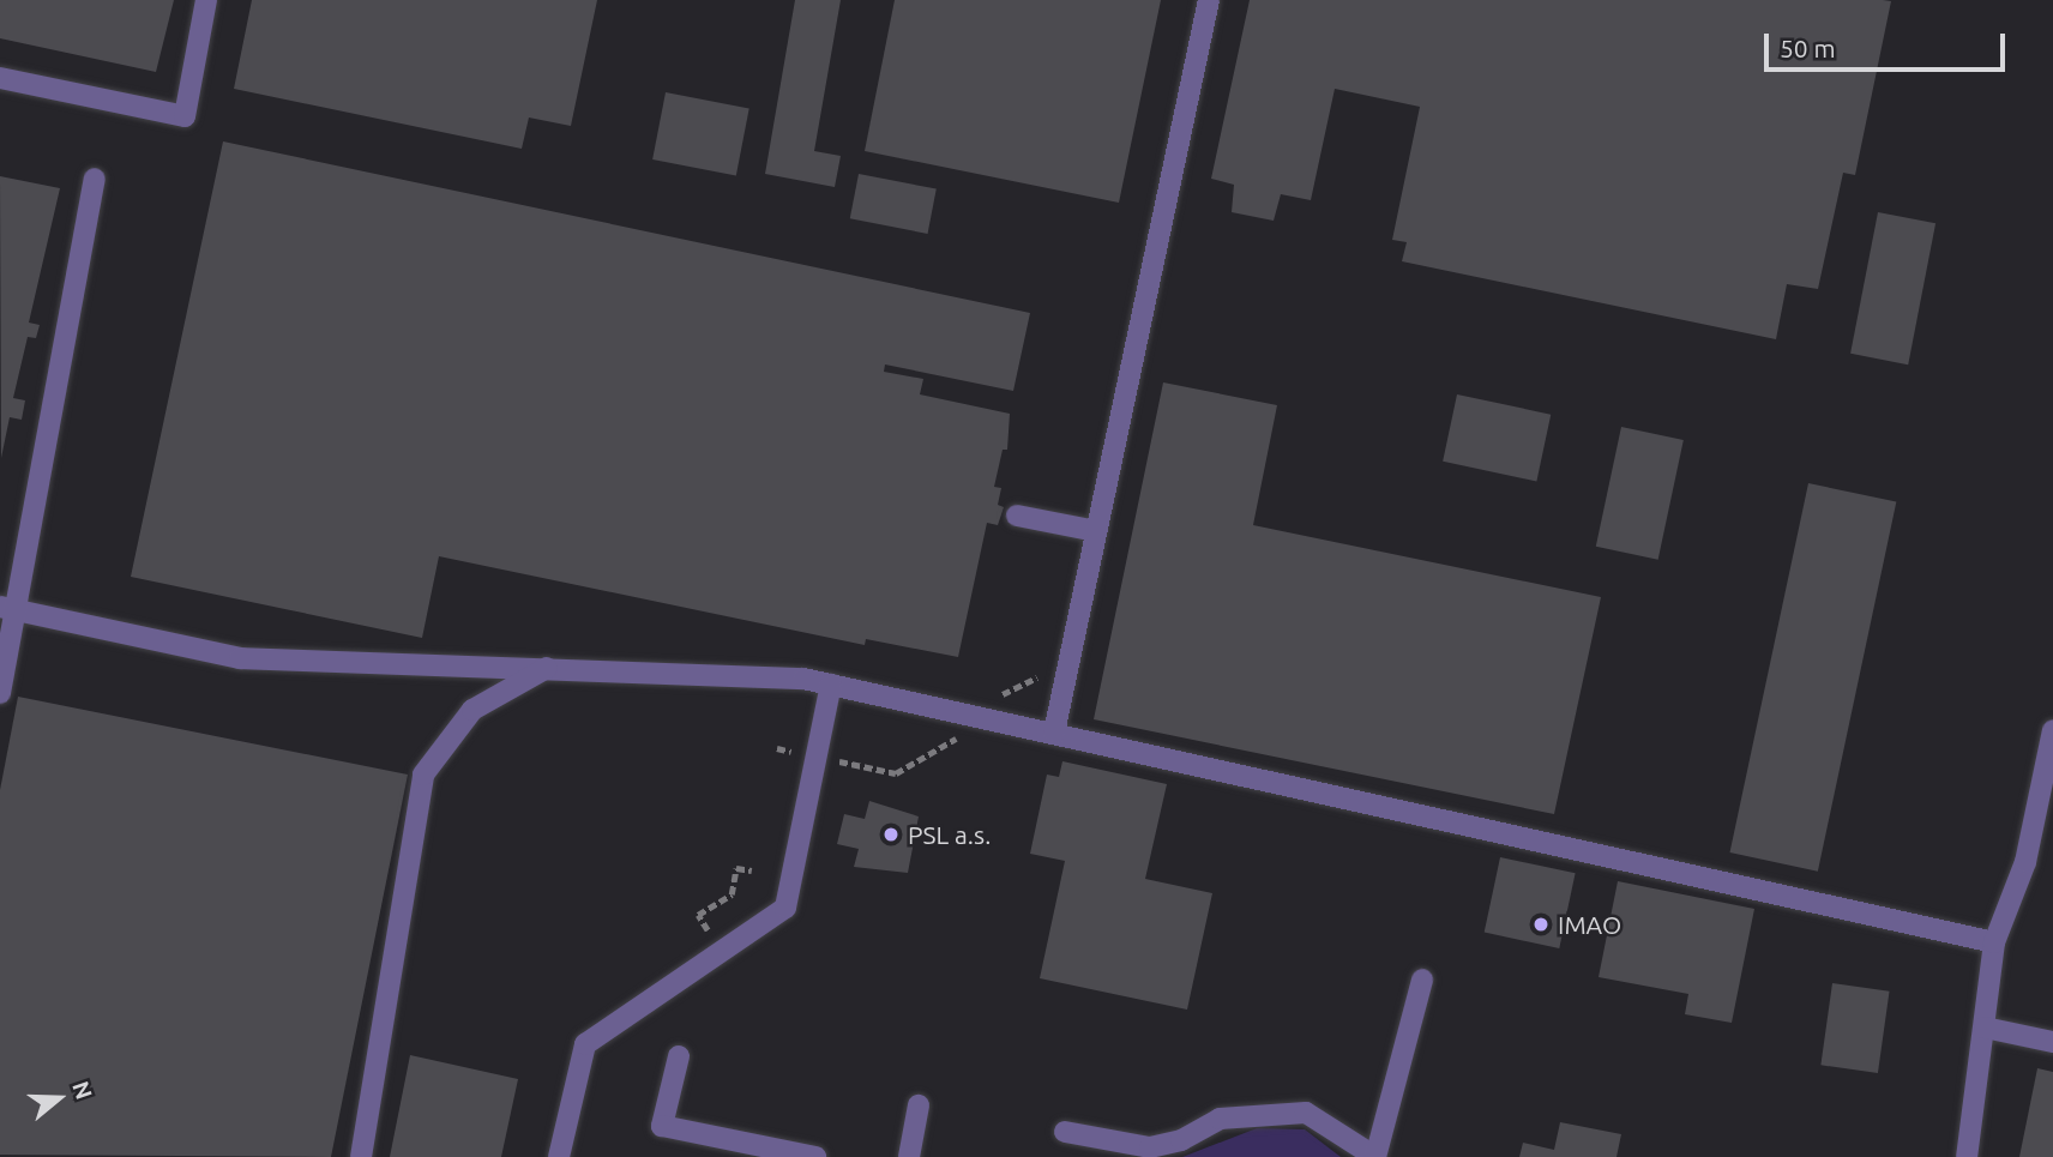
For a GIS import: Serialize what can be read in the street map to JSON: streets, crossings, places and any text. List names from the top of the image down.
{
  "places": ["PSL a.s.", "IMAO"],
  "scale_bar": "50 m",
  "north": "right"
}
